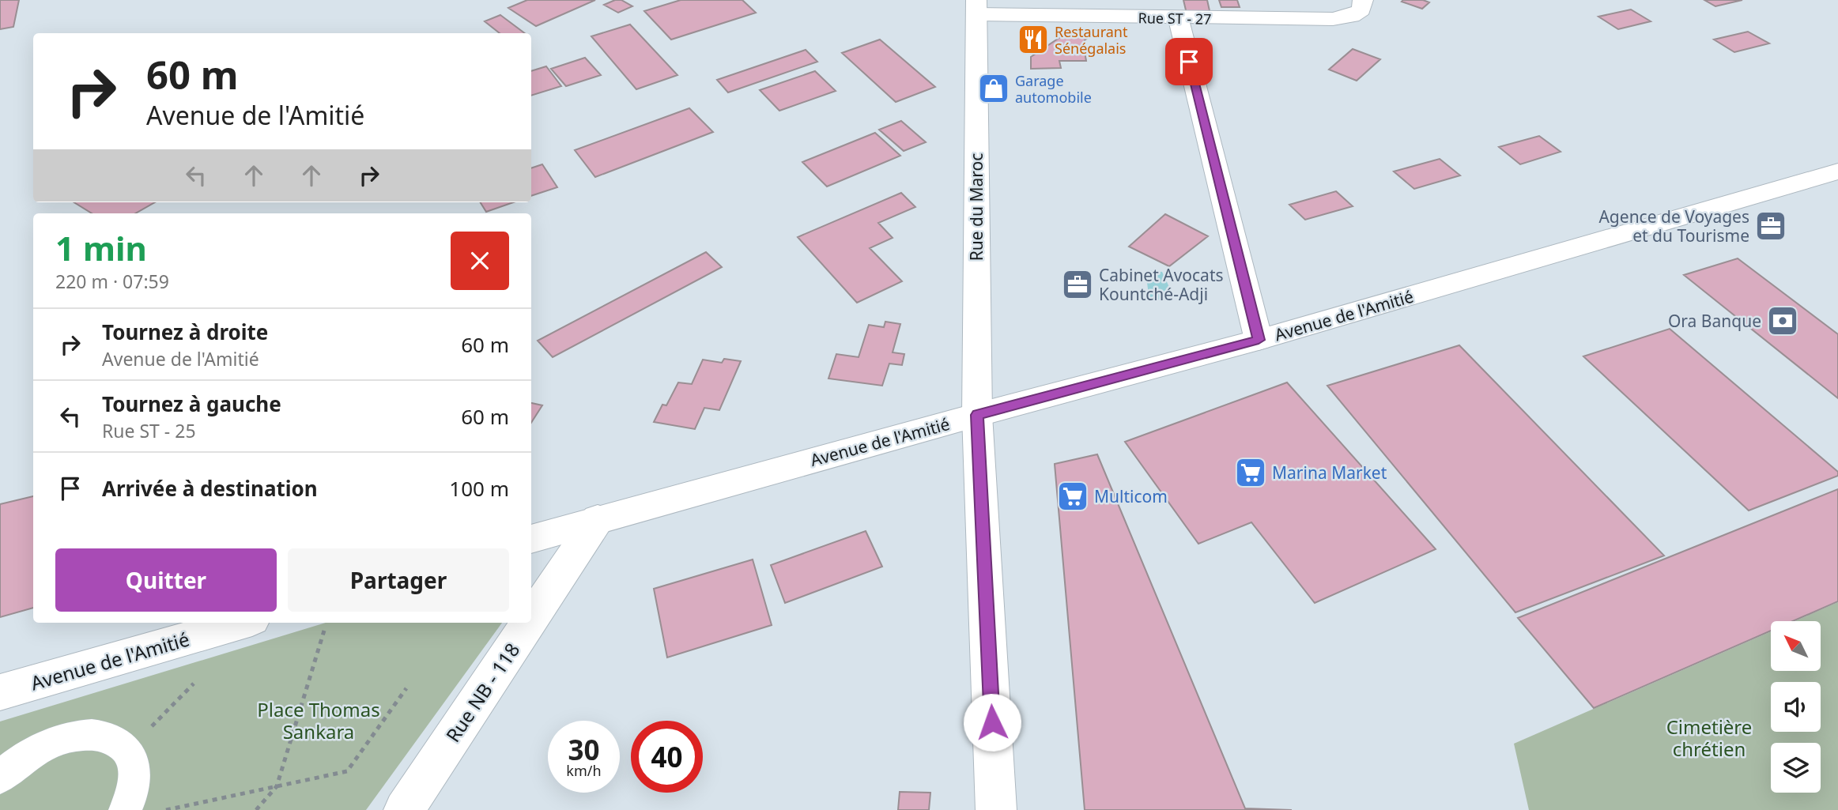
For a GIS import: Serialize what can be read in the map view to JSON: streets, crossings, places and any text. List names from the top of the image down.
{
  "streets": {
    "street": [
      "Rue ST - 27",
      "Rue du Maroc",
      "Avenue de l'Amitié",
      "Rue NB - 118"
    ]
  },
  "crossings": [
    ["Rue ST - 27", "Rue du Maroc"],
    ["Rue du Maroc", "Avenue de l'Amitié"],
    ["Avenue de l'Amitié", "Rue NB - 118"]
  ],
  "parks": ["Place Thomas Sankara", "Cimetière chrétien"],
  "places": {
    "restaurant": ["Restaurant Sénégalais"],
    "shop": ["Garage automobile"],
    "office": ["Agence de Voyages et du Tourisme", "Cabinet Avocats Kountché-Adji"],
    "bank": ["Ora Banque"],
    "supermarket": ["Marina Market", "Multicom"]
  },
  "north": "top left",
  "page": {
    "turn": ["60 m", "Avenue de l'Amitié"],
    "heading": ["1 min", "220 m · 07:59"],
    "list": [
      {
        "name": "Tournez à droite",
        "note": "Avenue de l'Amitié",
        "value": "60 m"
      },
      {
        "name": "Tournez à gauche",
        "note": "Rue ST - 25",
        "value": "60 m"
      },
      {
        "name": "Arrivée à destination",
        "value": "100 m"
      }
    ],
    "buttons": ["Quitter", "Partager"],
    "speed": "30 km/h",
    "limit": "40"
  }
}
